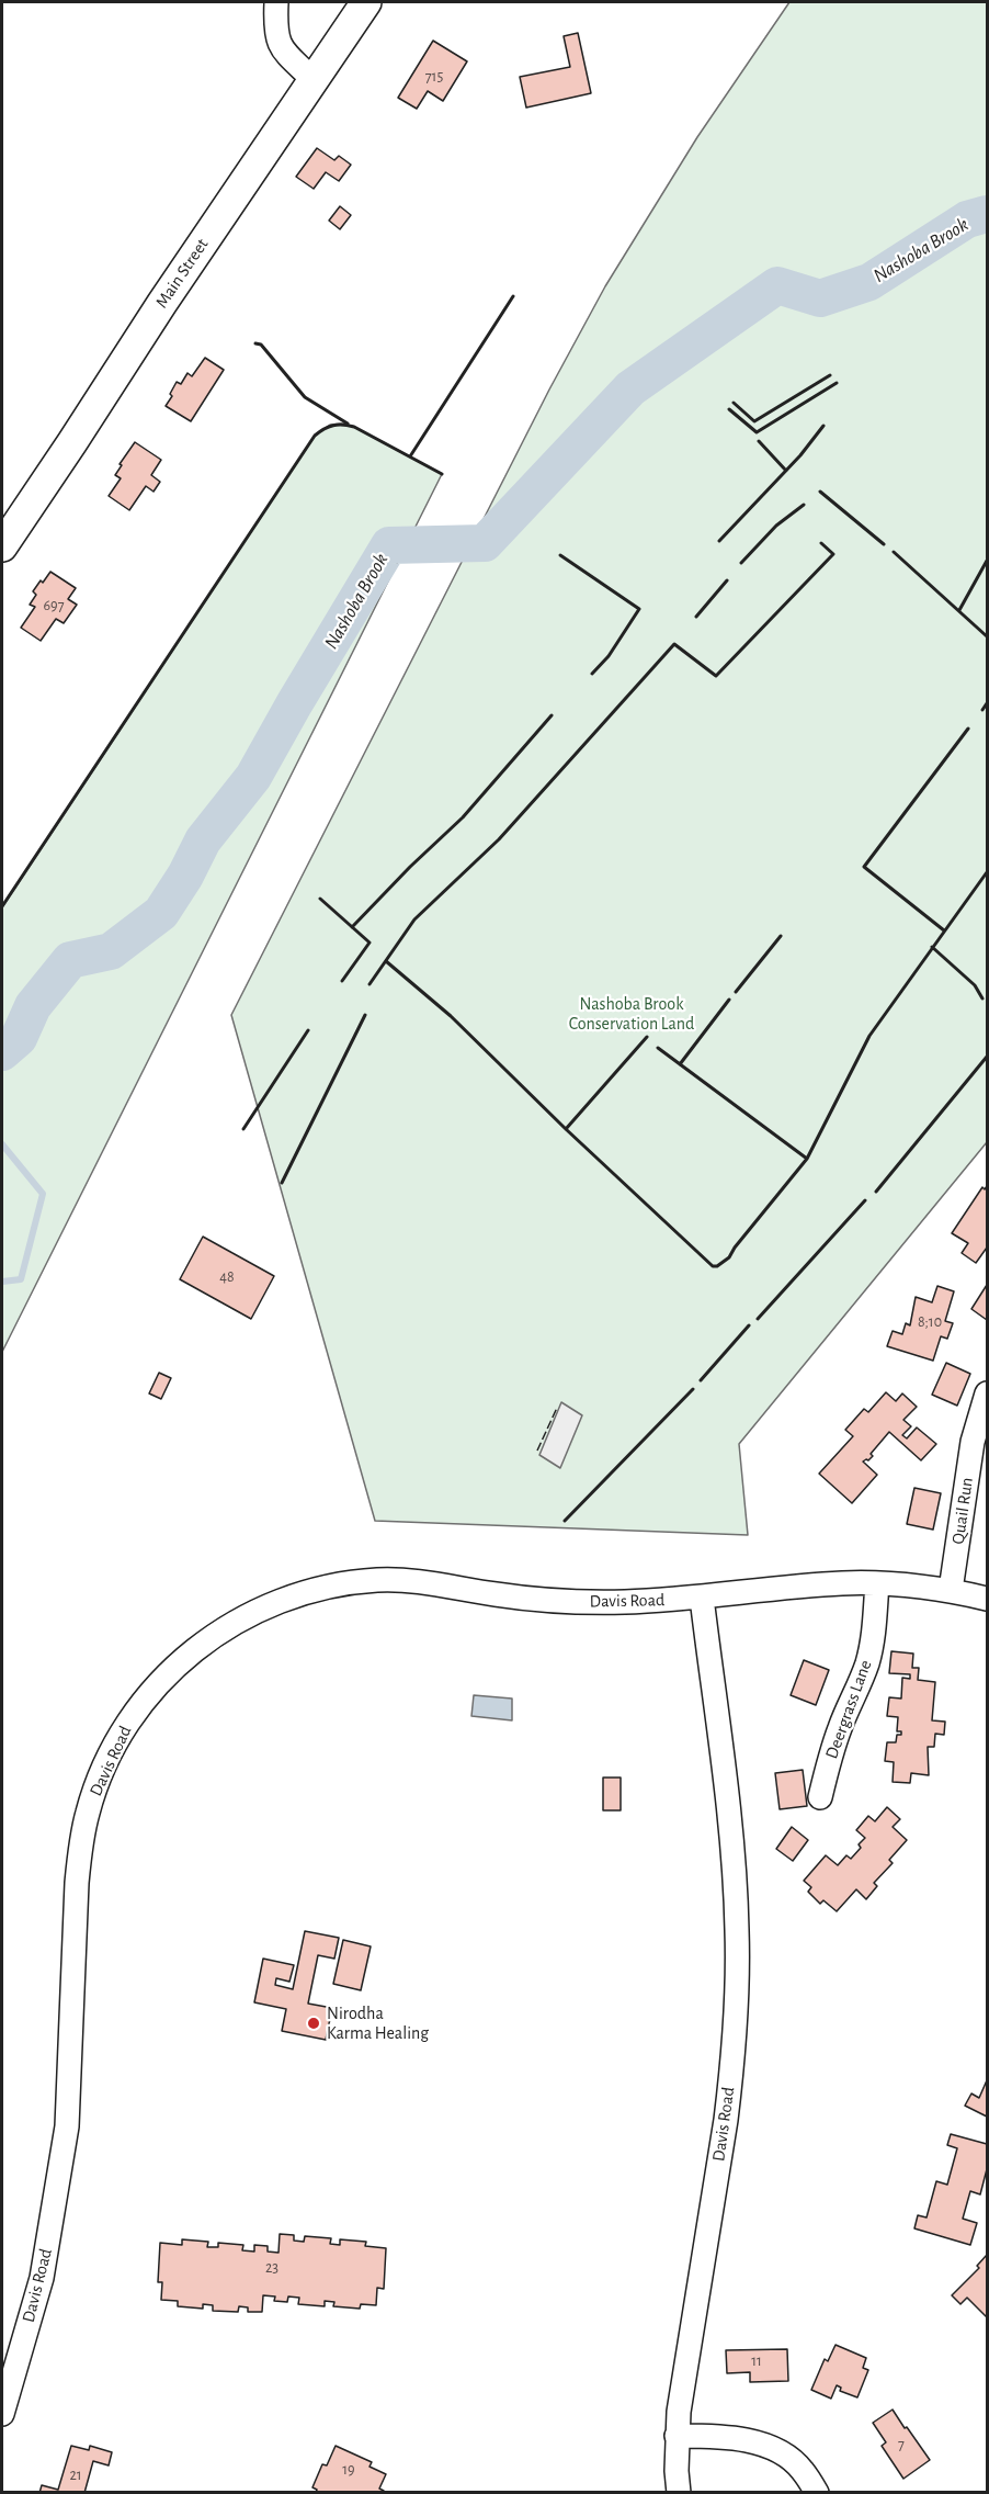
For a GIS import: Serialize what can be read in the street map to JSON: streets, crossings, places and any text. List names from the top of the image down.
{
  "streets": {
    "main road": ["Main Street"],
    "street": ["Quail Run", "Davis Road", "Deergrass Lane"]
  },
  "crossings": [
    ["Quail Run", "Davis Road"],
    ["Davis Road", "Deergrass Lane"]
  ],
  "water": ["Nashoba Brook"],
  "parks": ["Nashoba Brook Conservation Land"],
  "places": ["Nirodha Karma Healing"],
  "house_numbers": [
    "715",
    "697",
    "48",
    "8;10",
    "23",
    "11",
    "7",
    "19",
    "21"
  ]
}
